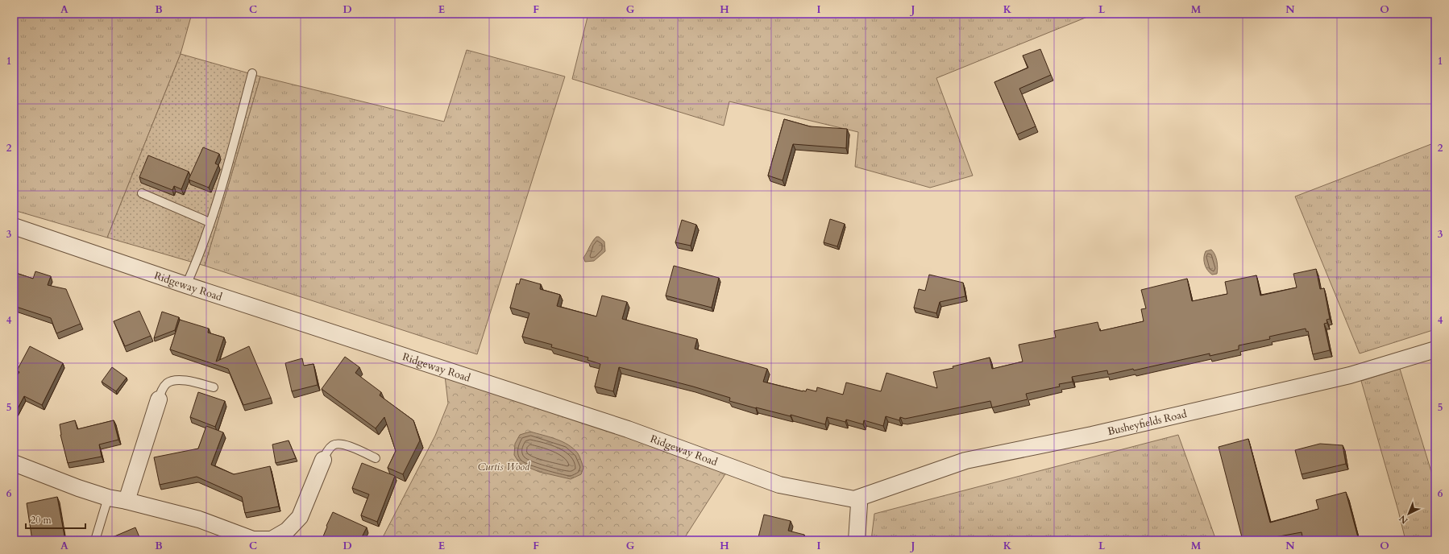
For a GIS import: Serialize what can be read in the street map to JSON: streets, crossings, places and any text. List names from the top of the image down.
{
  "streets": {
    "street": ["Ridgeway Road", "Busheyfields Road"]
  },
  "crossings": [
    ["Ridgeway Road", "Busheyfields Road"]
  ],
  "parks": ["Curtis Wood"],
  "scale_bar": "20 m",
  "north": "bottom left",
  "grid": {
    "columns": [
      "A",
      "B",
      "C",
      "D",
      "E",
      "F",
      "G",
      "H",
      "I",
      "J",
      "K",
      "L",
      "M",
      "N",
      "O"
    ],
    "rows": [
      "1",
      "2",
      "3",
      "4",
      "5",
      "6"
    ]
  }
}
